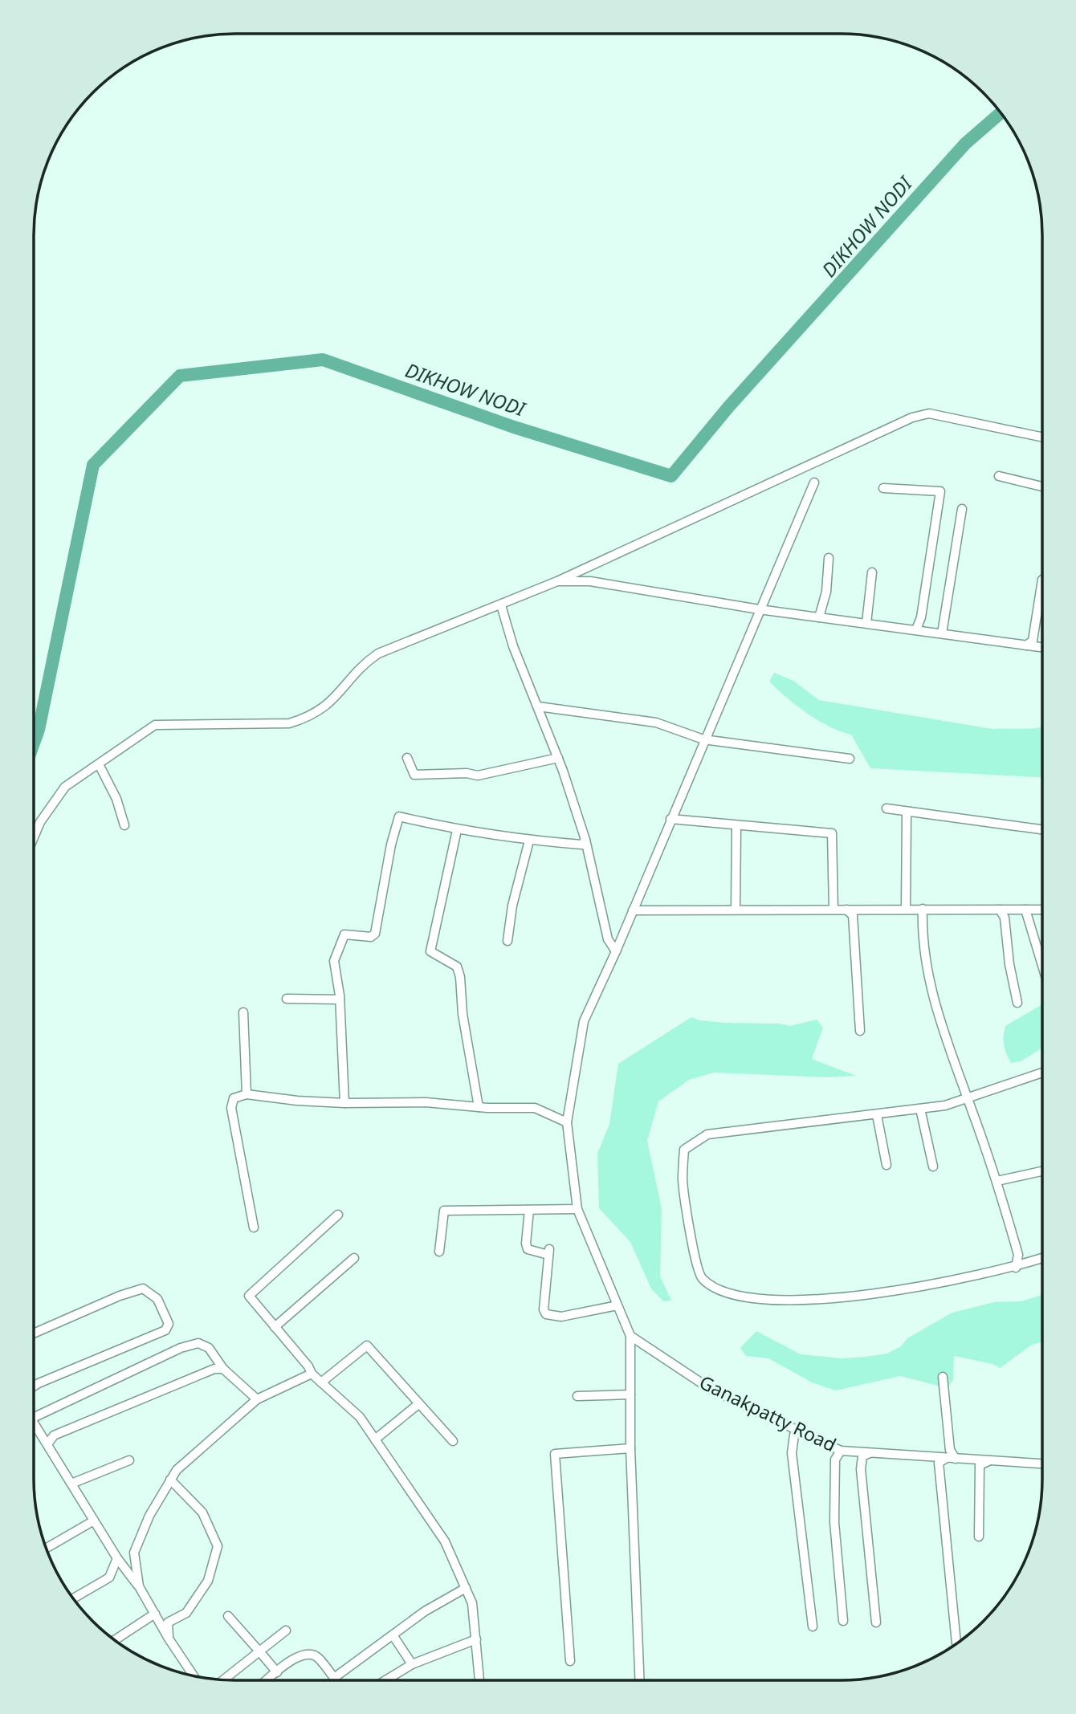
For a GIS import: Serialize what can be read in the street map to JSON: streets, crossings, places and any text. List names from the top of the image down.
{
  "streets": {
    "street": ["Ganakpatty Road"]
  },
  "water": ["DIKHOW NODI"]
}
